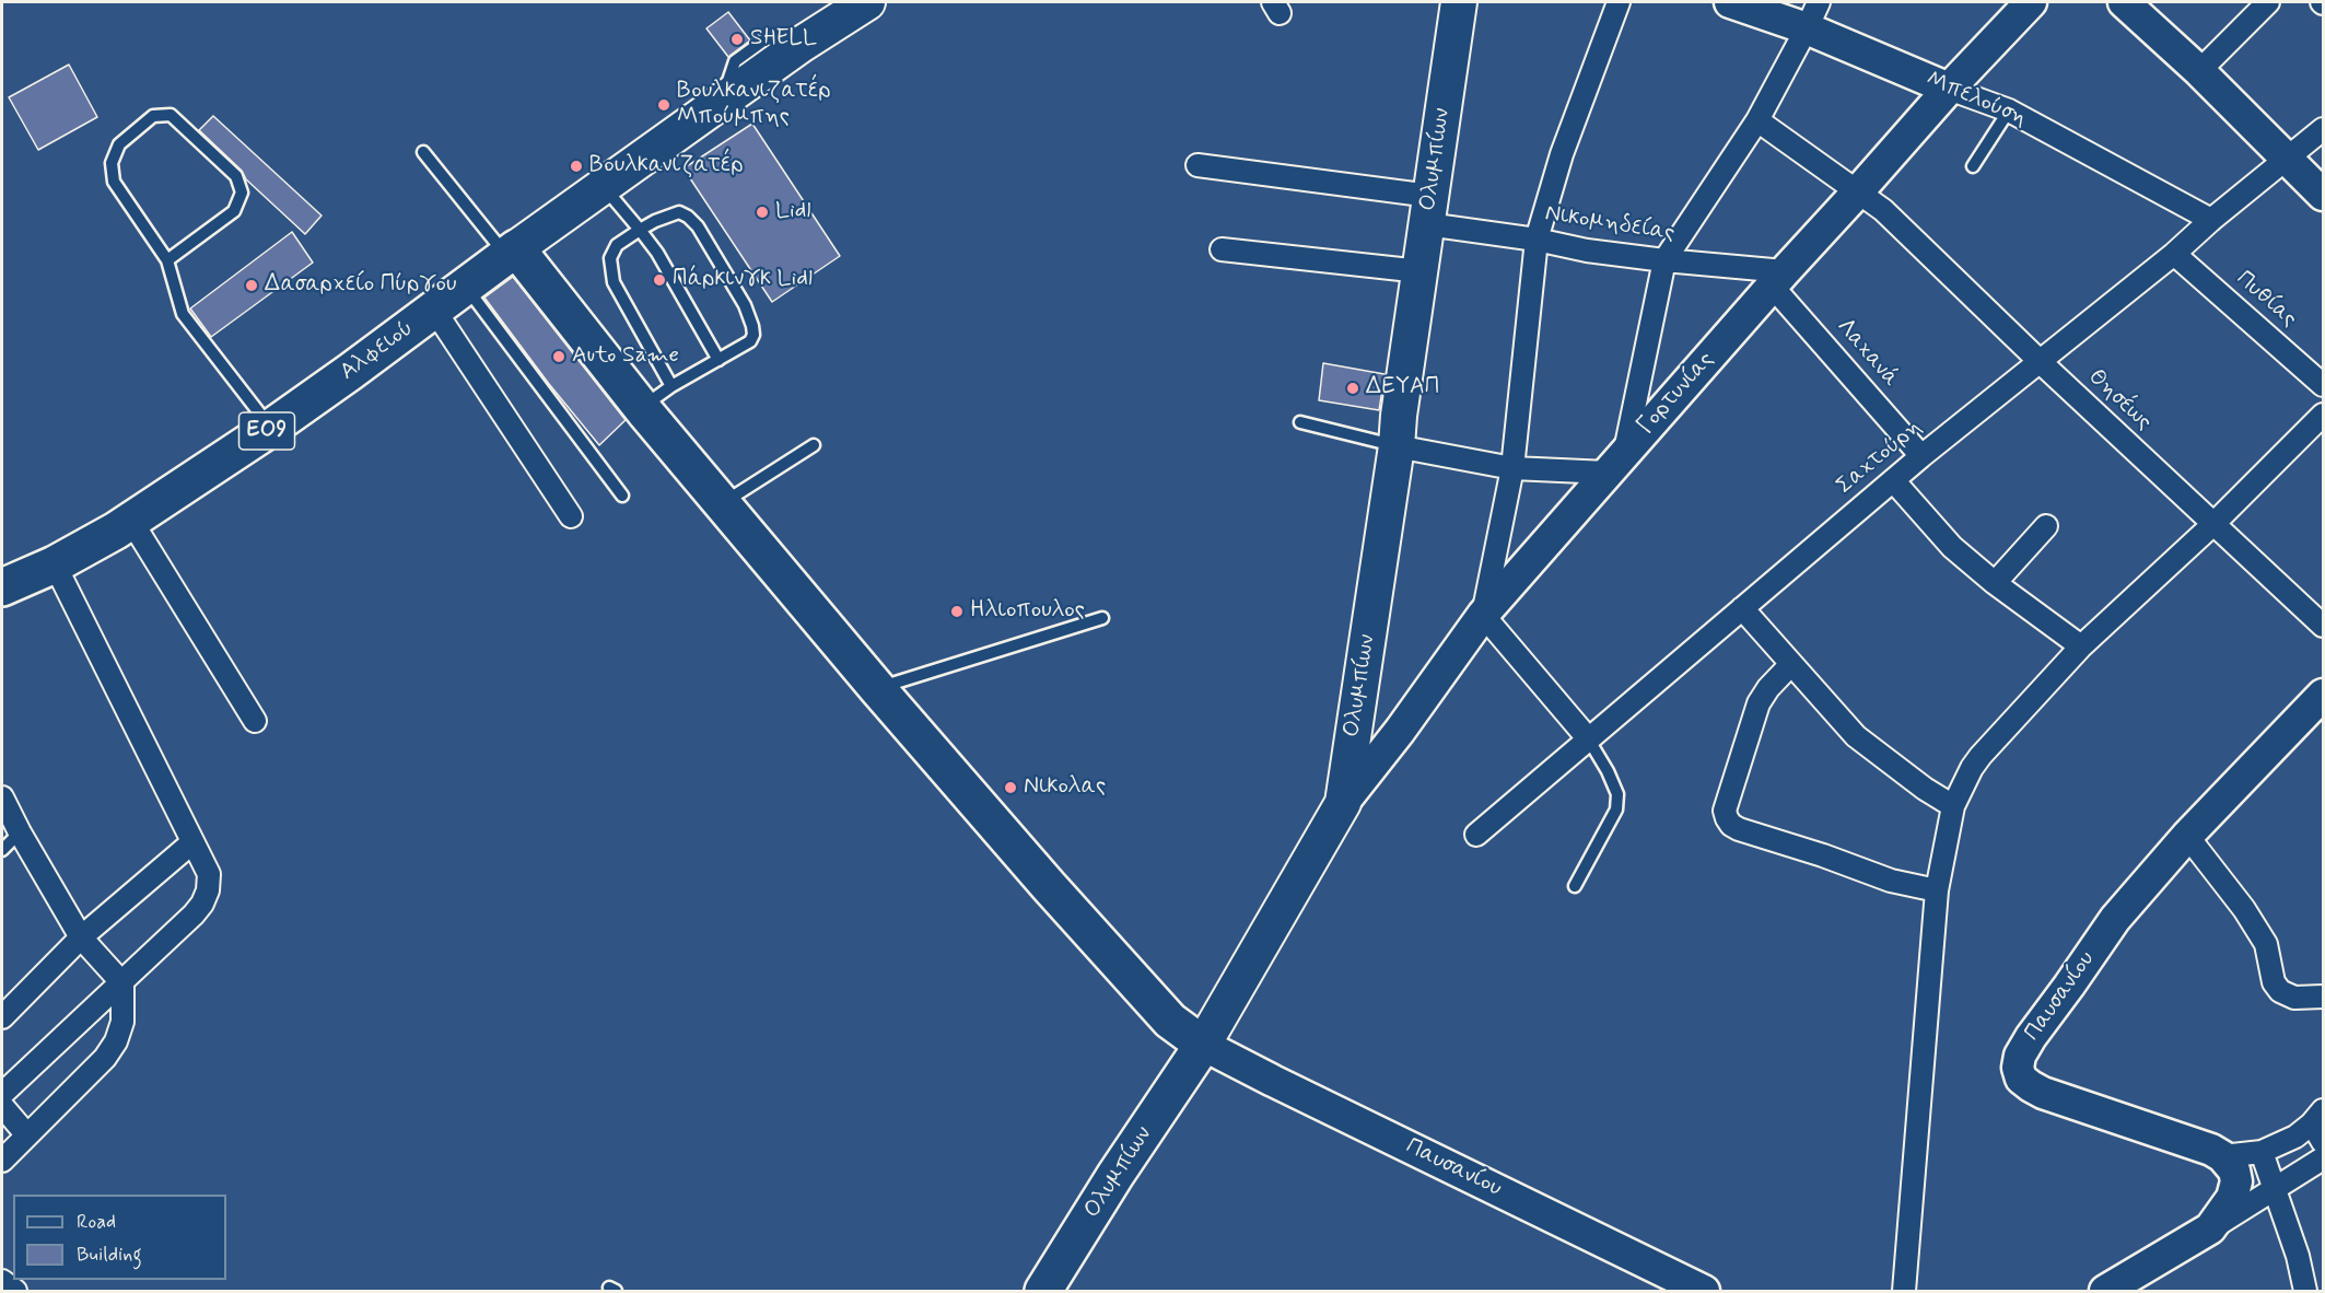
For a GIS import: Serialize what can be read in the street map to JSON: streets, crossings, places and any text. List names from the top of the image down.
{
  "streets": {
    "highway": ["Ολυμπίων", "Αλφειού", "ΕΟ9"],
    "street": [
      "Μπελούση",
      "Νικομηδείας",
      "Πυθίας",
      "Λαχανά",
      "Γορτυνίας",
      "Θησέως",
      "Σαχτούρη",
      "Παυσανίου"
    ]
  },
  "crossings": [
    ["Μπελούση", "Γορτυνίας"],
    ["Μπελούση", "Σαχτούρη"],
    ["Ολυμπίων", "Νικομηδείας"],
    ["Ολυμπίων", "Γορτυνίας"],
    ["Ολυμπίων", "Παυσανίου"],
    ["Νικομηδείας", "Λαχανά"],
    ["Νικομηδείας", "Γορτυνίας"],
    ["Πυθίας", "Σαχτούρη"],
    ["Λαχανά", "Γορτυνίας"],
    ["Λαχανά", "Σαχτούρη"],
    ["Γορτυνίας", "Θησέως"],
    ["Θησέως", "Σαχτούρη"]
  ],
  "places": [
    "SHELL",
    "Βουλκανιζατέρ Μπούμπης",
    "Βουλκανιζατέρ",
    "Lidl",
    "Πάρκινγκ Lidl",
    "Δασαρχείο Πύργου",
    "Auto Same",
    "ΔΕΥΑΠ",
    "Ηλιοπουλος",
    "Νικολας"
  ],
  "legend": ["Road", "Building"]
}
